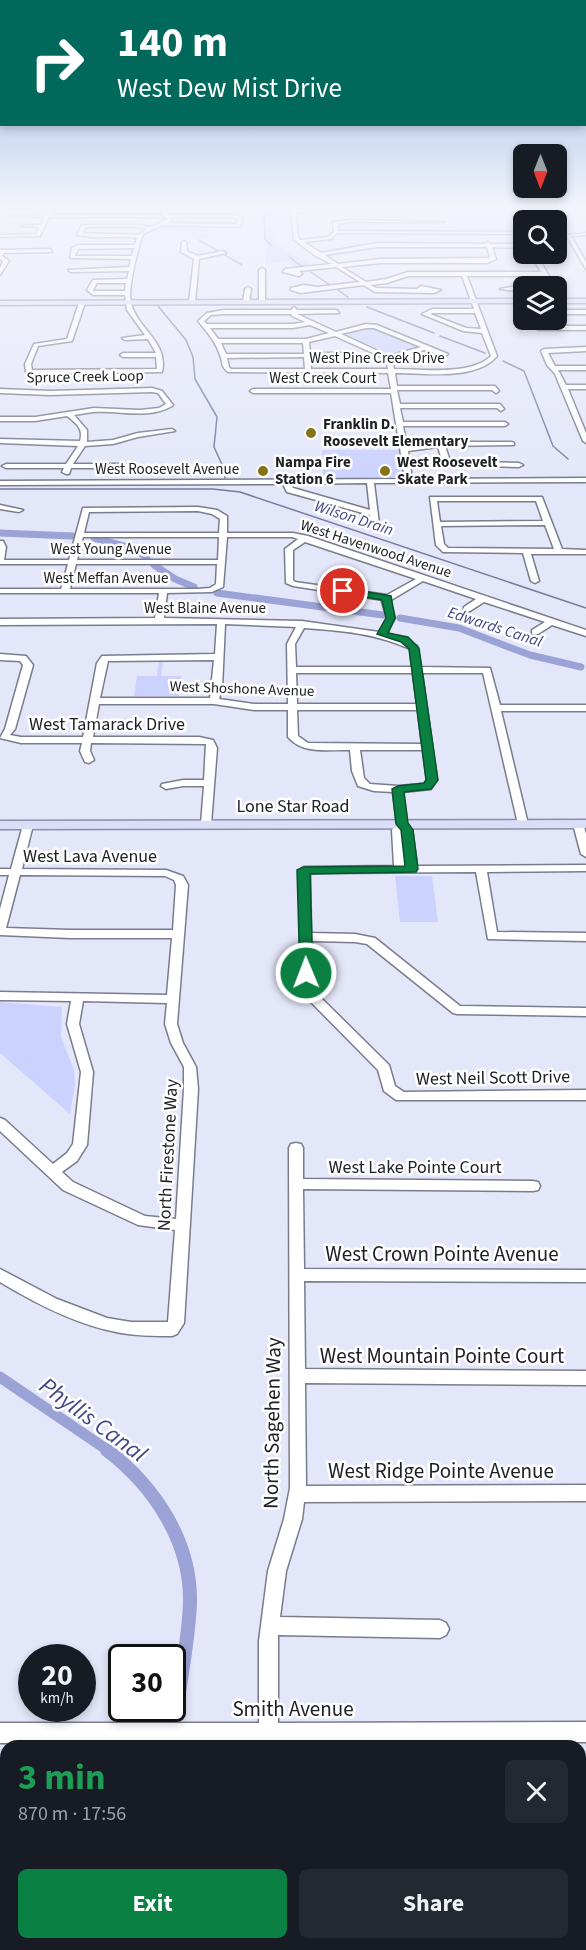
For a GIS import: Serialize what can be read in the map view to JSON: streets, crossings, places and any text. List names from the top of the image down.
{
  "streets": {
    "main road": ["Lone Star Road"],
    "street": [
      "West Pine Creek Drive",
      "Spruce Creek Loop",
      "West Creek Court",
      "West Roosevelt Avenue",
      "West Young Avenue",
      "West Havenwood Avenue",
      "West Meffan Avenue",
      "West Blaine Avenue",
      "West Shoshone Avenue",
      "West Tamarack Drive",
      "West Lava Avenue",
      "West Neil Scott Drive",
      "North Firestone Way",
      "West Lake Pointe Court",
      "West Crown Pointe Avenue",
      "West Mountain Pointe Court",
      "North Sagehen Way",
      "West Ridge Pointe Avenue",
      "Smith Avenue"
    ]
  },
  "crossings": [
    ["West Young Avenue", "West Meffan Avenue"],
    ["West Lava Avenue", "North Firestone Way"],
    ["West Lake Pointe Court", "North Sagehen Way"],
    ["West Crown Pointe Avenue", "North Sagehen Way"],
    ["West Mountain Pointe Court", "North Sagehen Way"],
    ["North Sagehen Way", "West Ridge Pointe Avenue"],
    ["North Sagehen Way", "Smith Avenue"]
  ],
  "water": ["Wilson Drain", "Edwards Canal", "Phyllis Canal"],
  "places": ["Franklin D. Roosevelt Elementary", "Nampa Fire Station 6", "West Roosevelt Skate Park"],
  "north": "bottom",
  "page": {
    "turn": ["140 m", "West Dew Mist Drive"],
    "speed": "20 km/h",
    "limit": "30",
    "heading": ["3 min", "870 m · 17:56"],
    "buttons": ["Exit", "Share"]
  }
}
